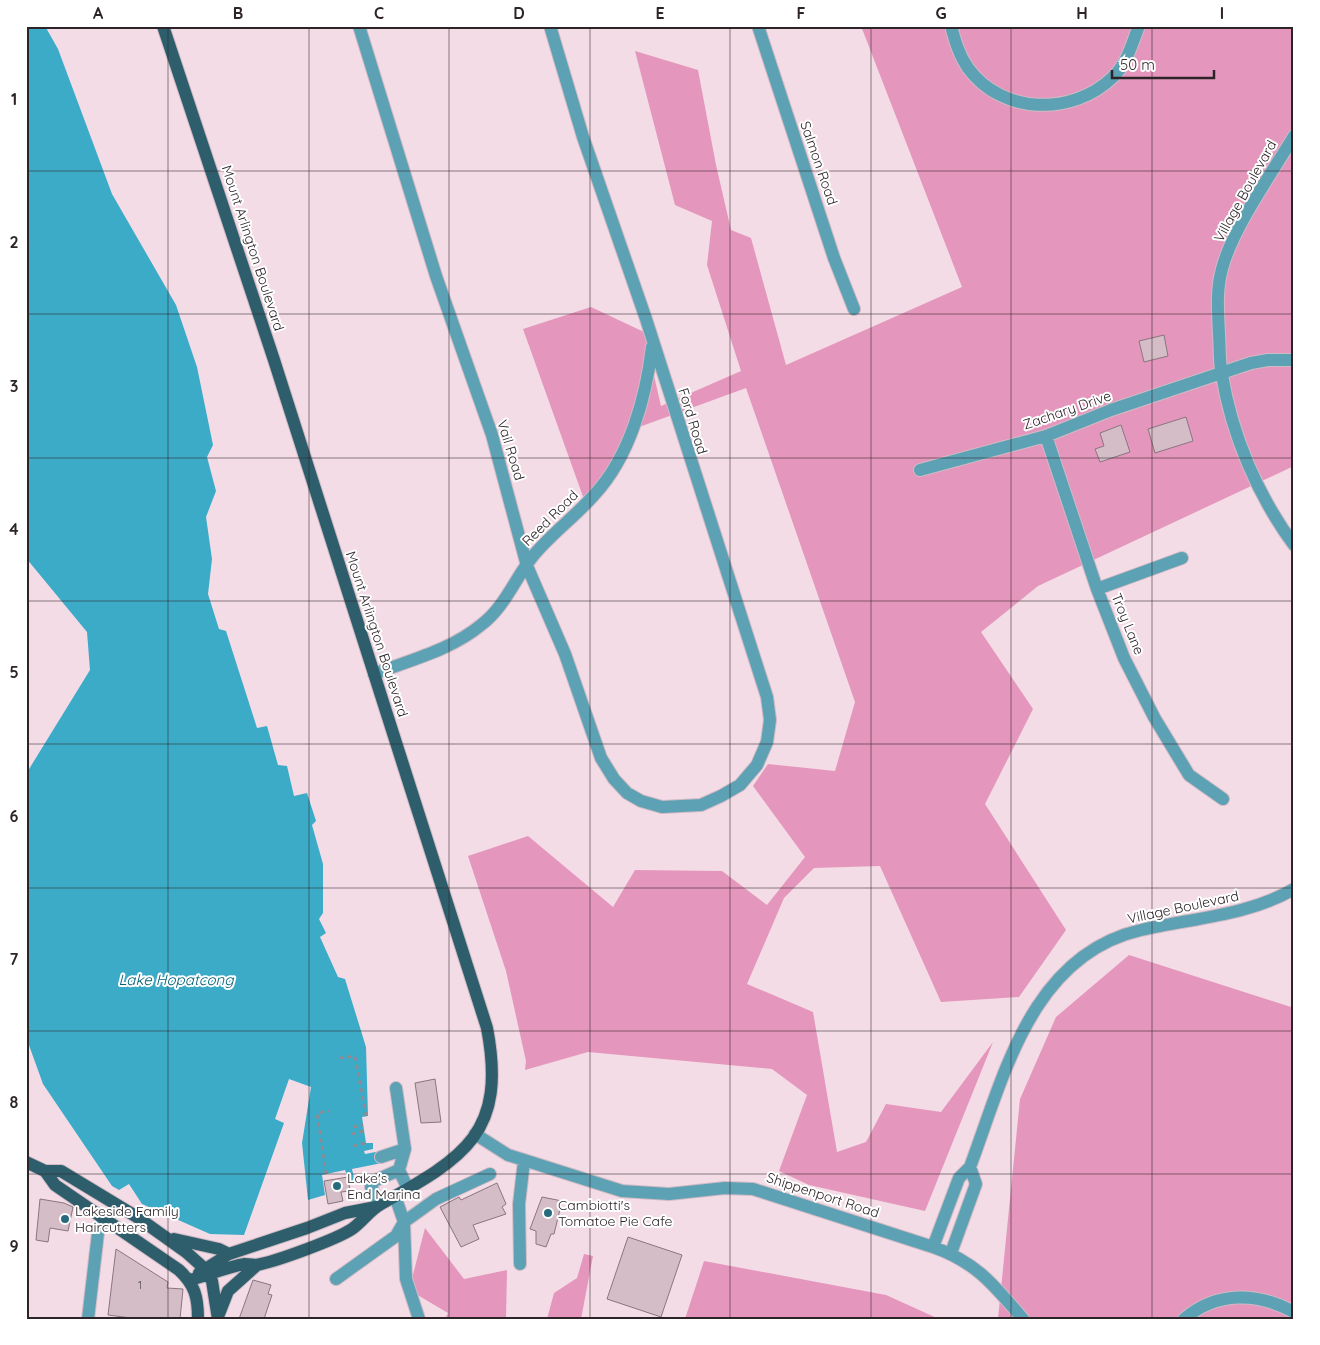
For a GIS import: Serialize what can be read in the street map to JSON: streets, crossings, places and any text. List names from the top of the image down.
{
  "streets": {
    "main road": ["Mount Arlington Boulevard"],
    "street": [
      "Salmon Road",
      "Village Boulevard",
      "Zachary Drive",
      "Ford Road",
      "Vail Road",
      "Reed Road",
      "Troy Lane",
      "Shippenport Road"
    ]
  },
  "crossings": [
    ["Village Boulevard", "Zachary Drive"],
    ["Village Boulevard", "Shippenport Road"],
    ["Mount Arlington Boulevard", "Reed Road"],
    ["Mount Arlington Boulevard", "Shippenport Road"],
    ["Zachary Drive", "Troy Lane"],
    ["Ford Road", "Vail Road"],
    ["Ford Road", "Reed Road"],
    ["Vail Road", "Reed Road"]
  ],
  "water": ["Lake Hopatcong"],
  "places": ["Lake's End Marina", "Cambiotti's Tomatoe Pie Cafe", "Lakeside Family Haircutters"],
  "house_numbers": ["1"],
  "scale_bar": "50 m",
  "grid": {
    "columns": [
      "A",
      "B",
      "C",
      "D",
      "E",
      "F",
      "G",
      "H",
      "I"
    ],
    "rows": [
      "1",
      "2",
      "3",
      "4",
      "5",
      "6",
      "7",
      "8",
      "9"
    ]
  }
}
